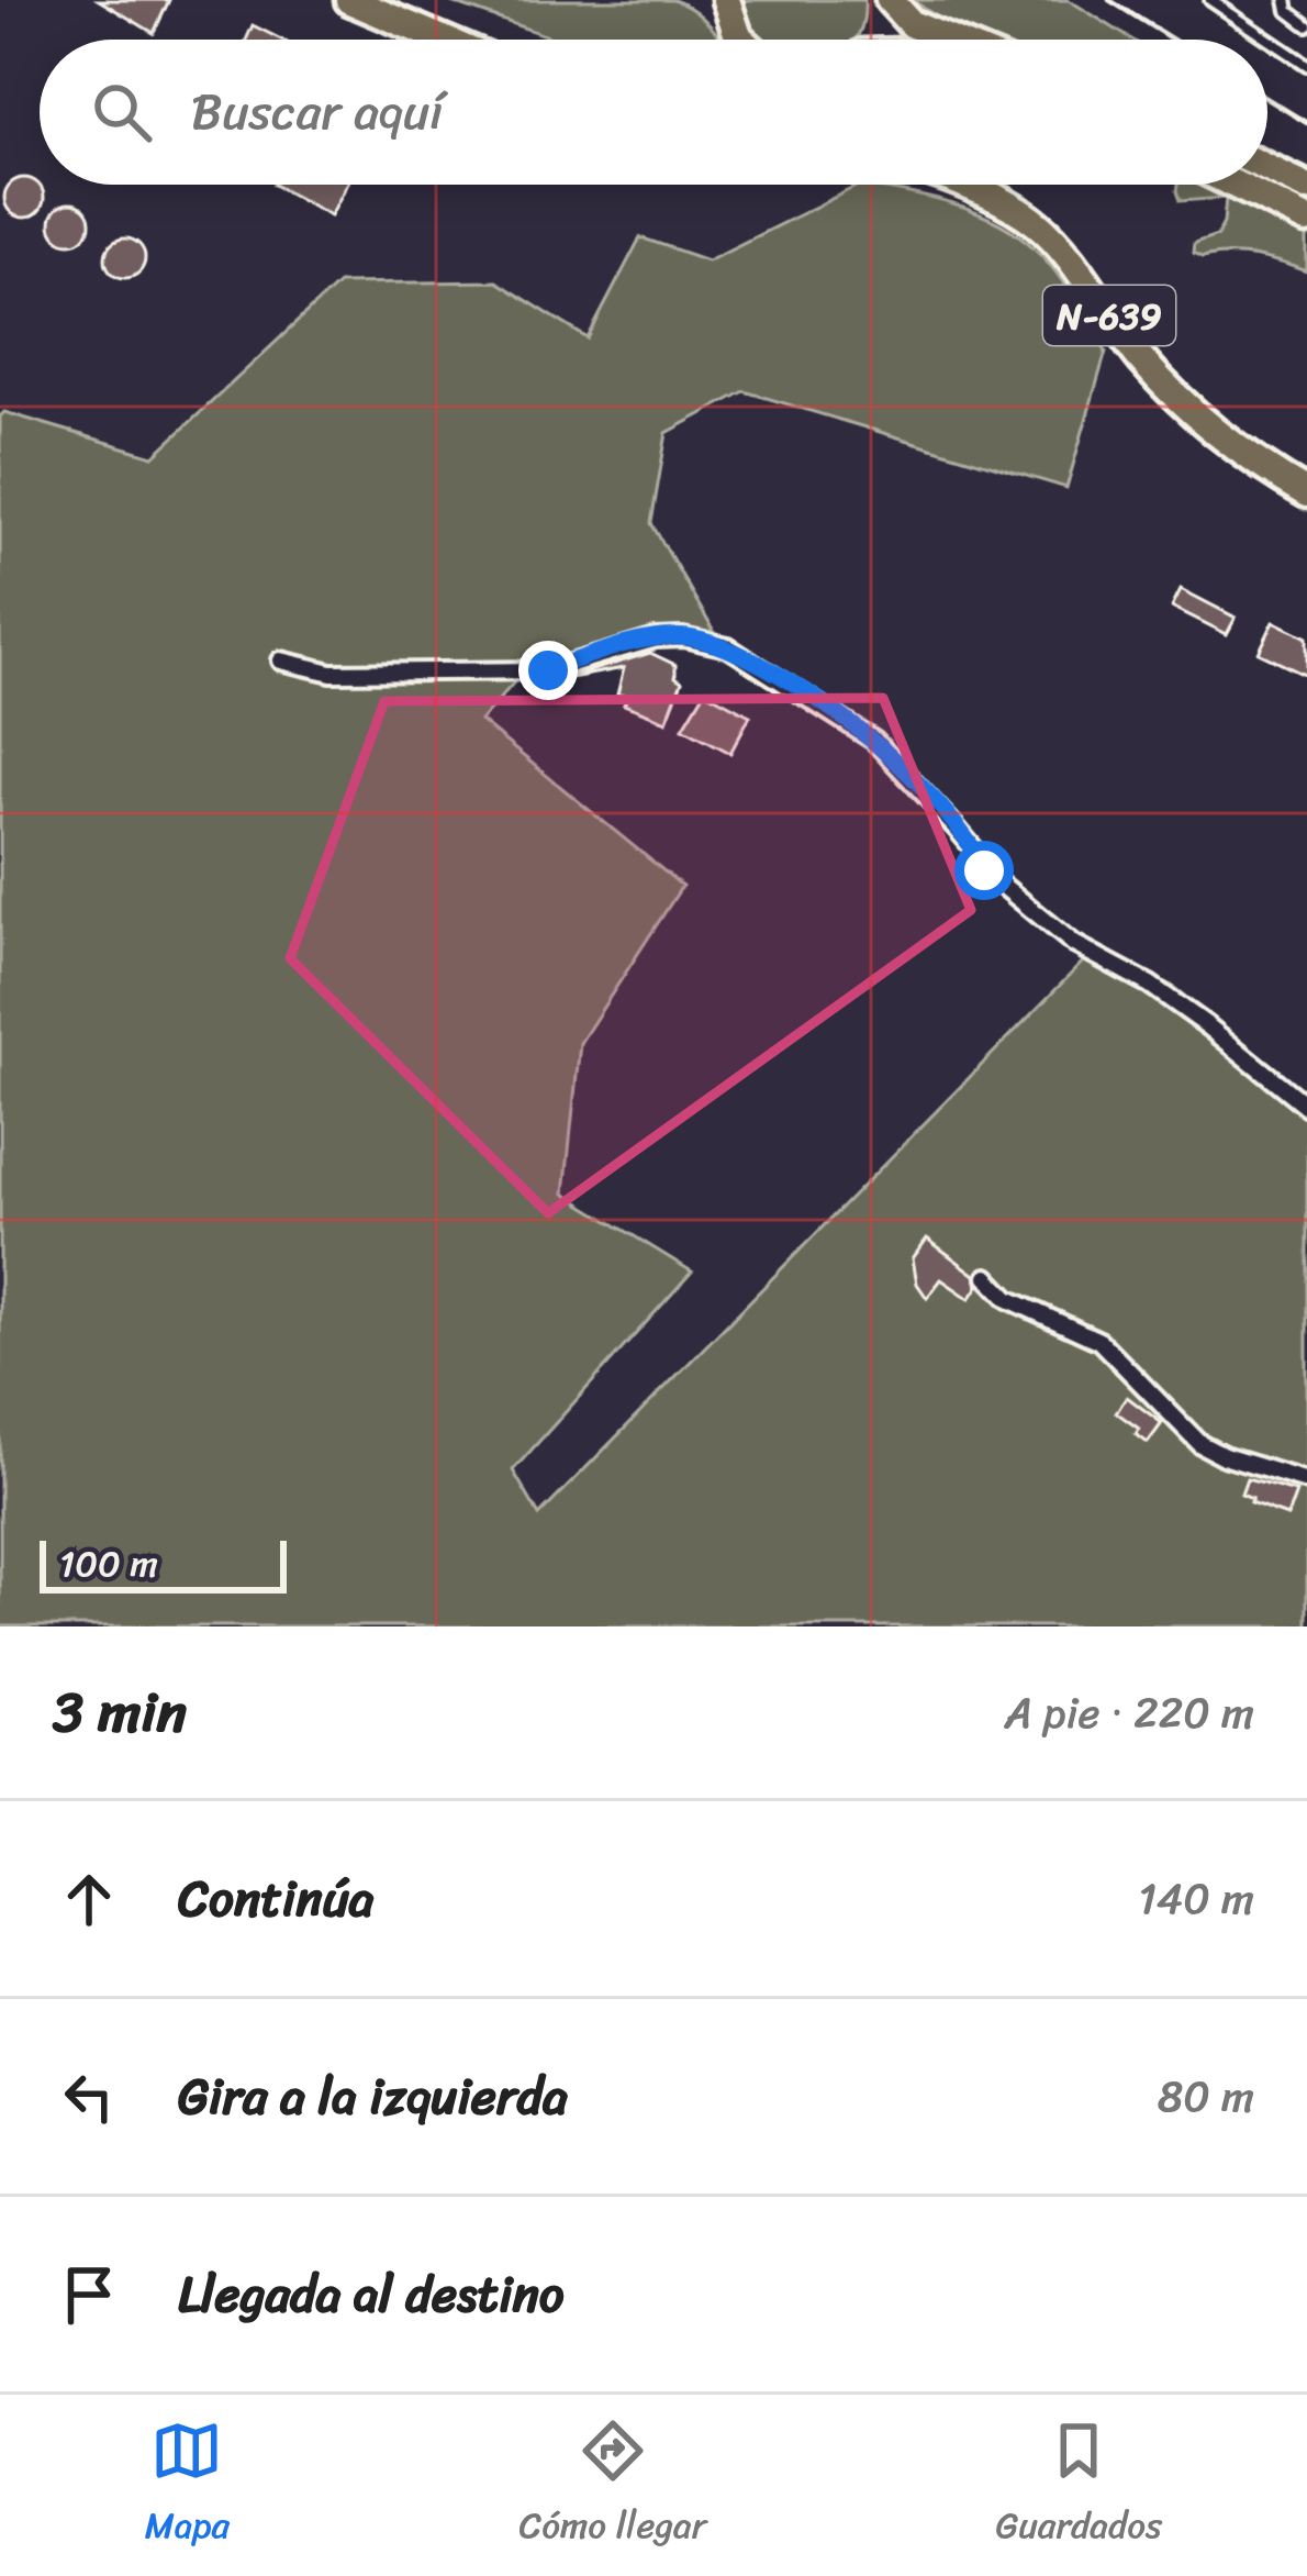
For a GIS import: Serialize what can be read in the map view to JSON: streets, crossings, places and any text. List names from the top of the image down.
{
  "streets": {
    "highway": ["N-639"]
  },
  "scale_bar": "100 m",
  "page": {
    "search": "Buscar aquí",
    "scale": "100 m",
    "heading": ["3 min", "A pie · 220 m"],
    "list": [
      ["Continúa", "140 m"],
      ["Gira a la izquierda", "80 m"],
      "Llegada al destino"
    ],
    "nav": ["Mapa", "Cómo llegar", "Guardados"]
  }
}
